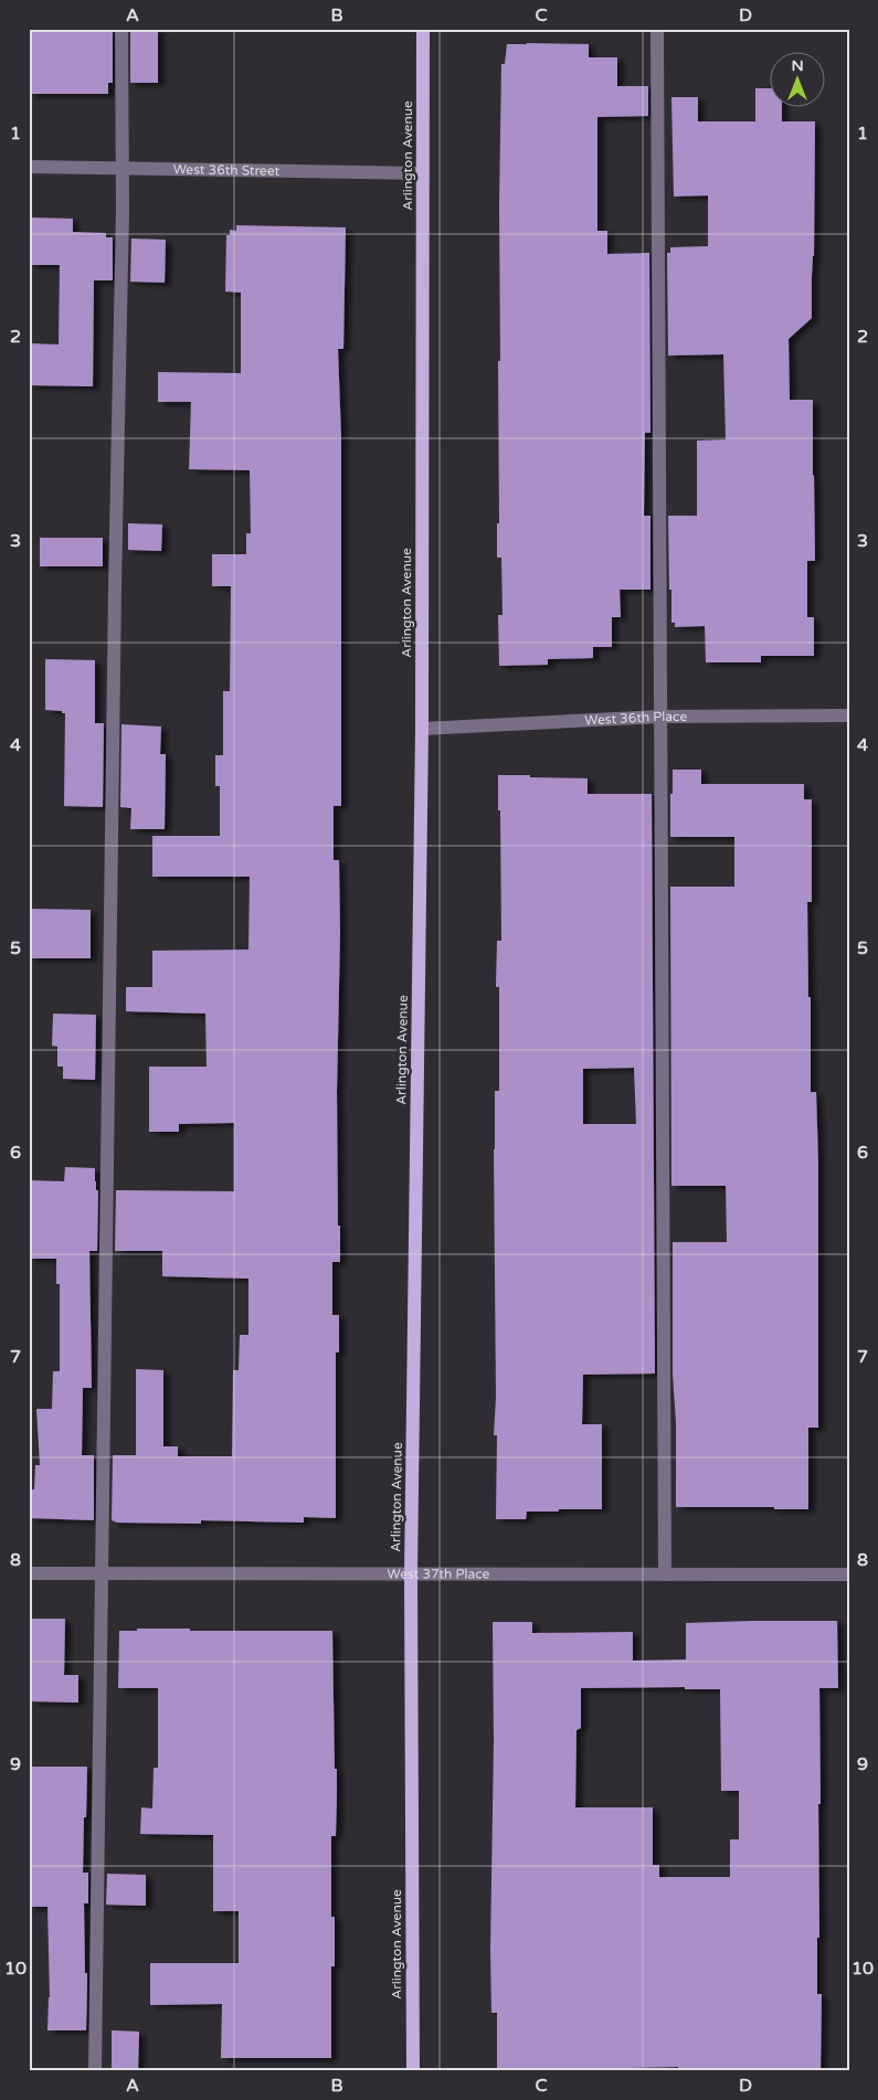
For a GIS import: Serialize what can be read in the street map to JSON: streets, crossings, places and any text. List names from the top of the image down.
{
  "streets": {
    "main road": ["Arlington Avenue"],
    "street": ["West 36th Street", "West 36th Place", "West 37th Place"]
  },
  "crossings": [
    ["Arlington Avenue", "West 36th Street"],
    ["Arlington Avenue", "West 36th Place"],
    ["Arlington Avenue", "West 37th Place"]
  ],
  "north": "top",
  "grid": {
    "columns": [
      "A",
      "B",
      "C",
      "D"
    ],
    "rows": [
      "1",
      "2",
      "3",
      "4",
      "5",
      "6",
      "7",
      "8",
      "9",
      "10"
    ]
  }
}
